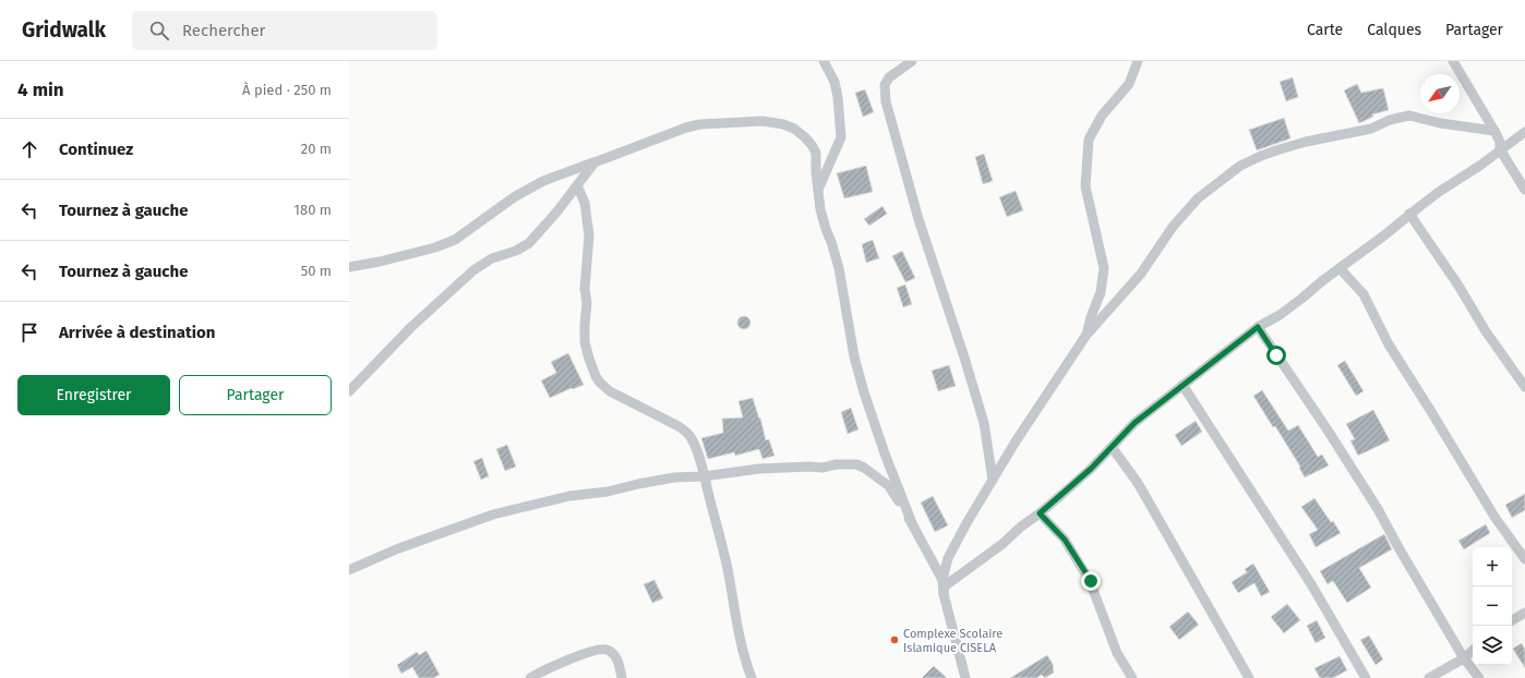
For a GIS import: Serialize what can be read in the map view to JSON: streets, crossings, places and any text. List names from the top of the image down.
{
  "places": ["Complexe Scolaire Islamique CISELA"],
  "north": "bottom left",
  "page": {
    "header": "Gridwalk",
    "search": "Rechercher",
    "nav": ["Carte", "Calques", "Partager"],
    "heading": ["4 min", "À pied · 250 m"],
    "list": [
      ["Continuez", "20 m"],
      ["Tournez à gauche", "180 m"],
      ["Tournez à gauche", "50 m"],
      "Arrivée à destination"
    ],
    "buttons": ["Enregistrer", "Partager"],
    "map_buttons": ["+", "−"]
  }
}
